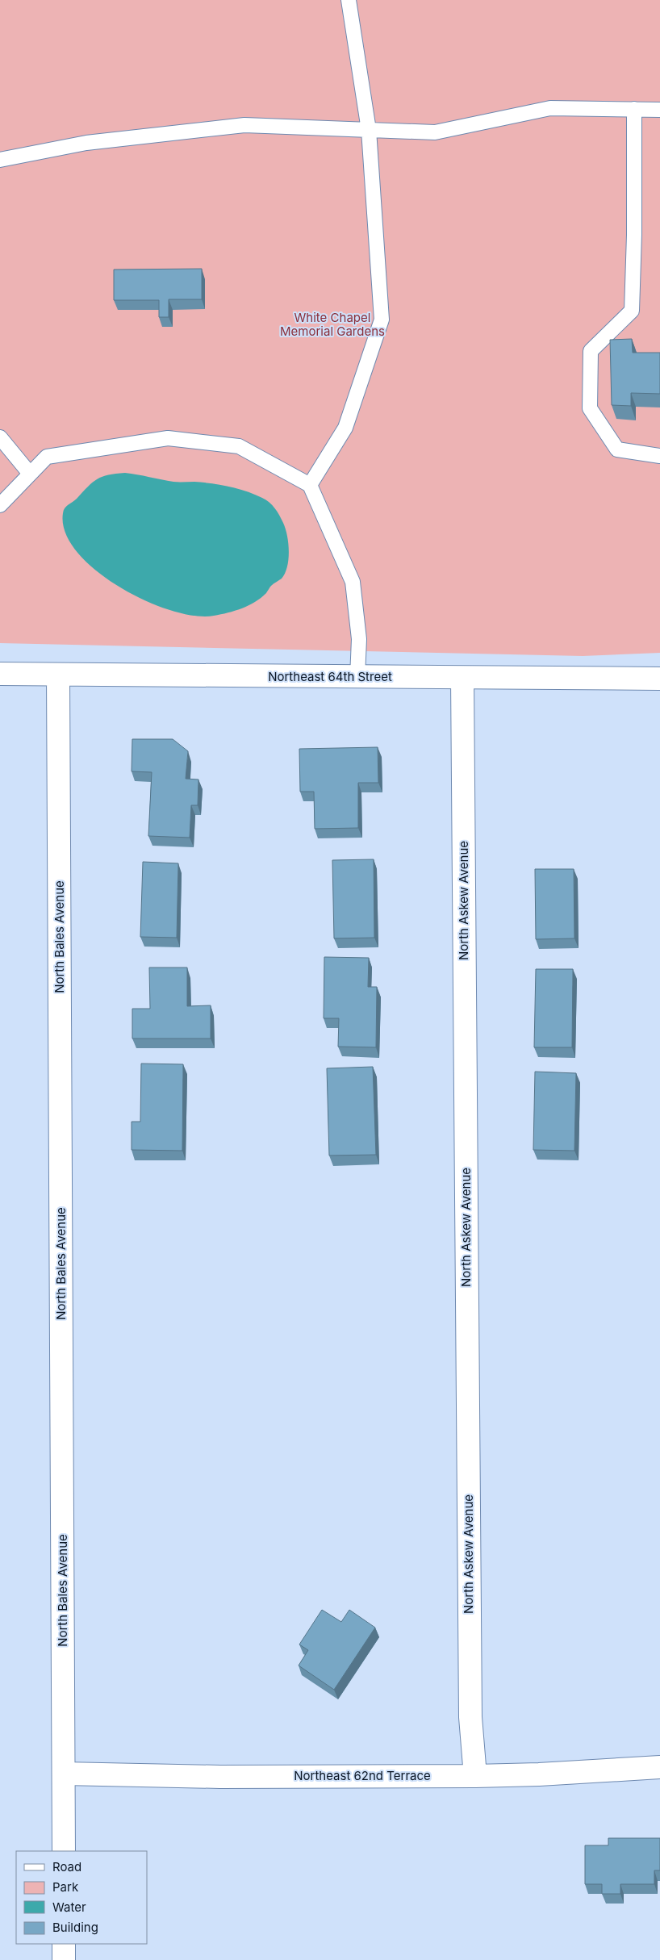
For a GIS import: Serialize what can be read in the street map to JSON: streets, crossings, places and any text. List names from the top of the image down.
{
  "streets": {
    "street": [
      "Northeast 64th Street",
      "North Askew Avenue",
      "North Bales Avenue",
      "Northeast 62nd Terrace"
    ]
  },
  "crossings": [
    ["Northeast 64th Street", "North Askew Avenue"],
    ["Northeast 64th Street", "North Bales Avenue"],
    ["North Askew Avenue", "Northeast 62nd Terrace"],
    ["North Bales Avenue", "Northeast 62nd Terrace"]
  ],
  "parks": ["White Chapel Memorial Gardens"],
  "legend": [
    "Road",
    "Park",
    "Water",
    "Building"
  ]
}
